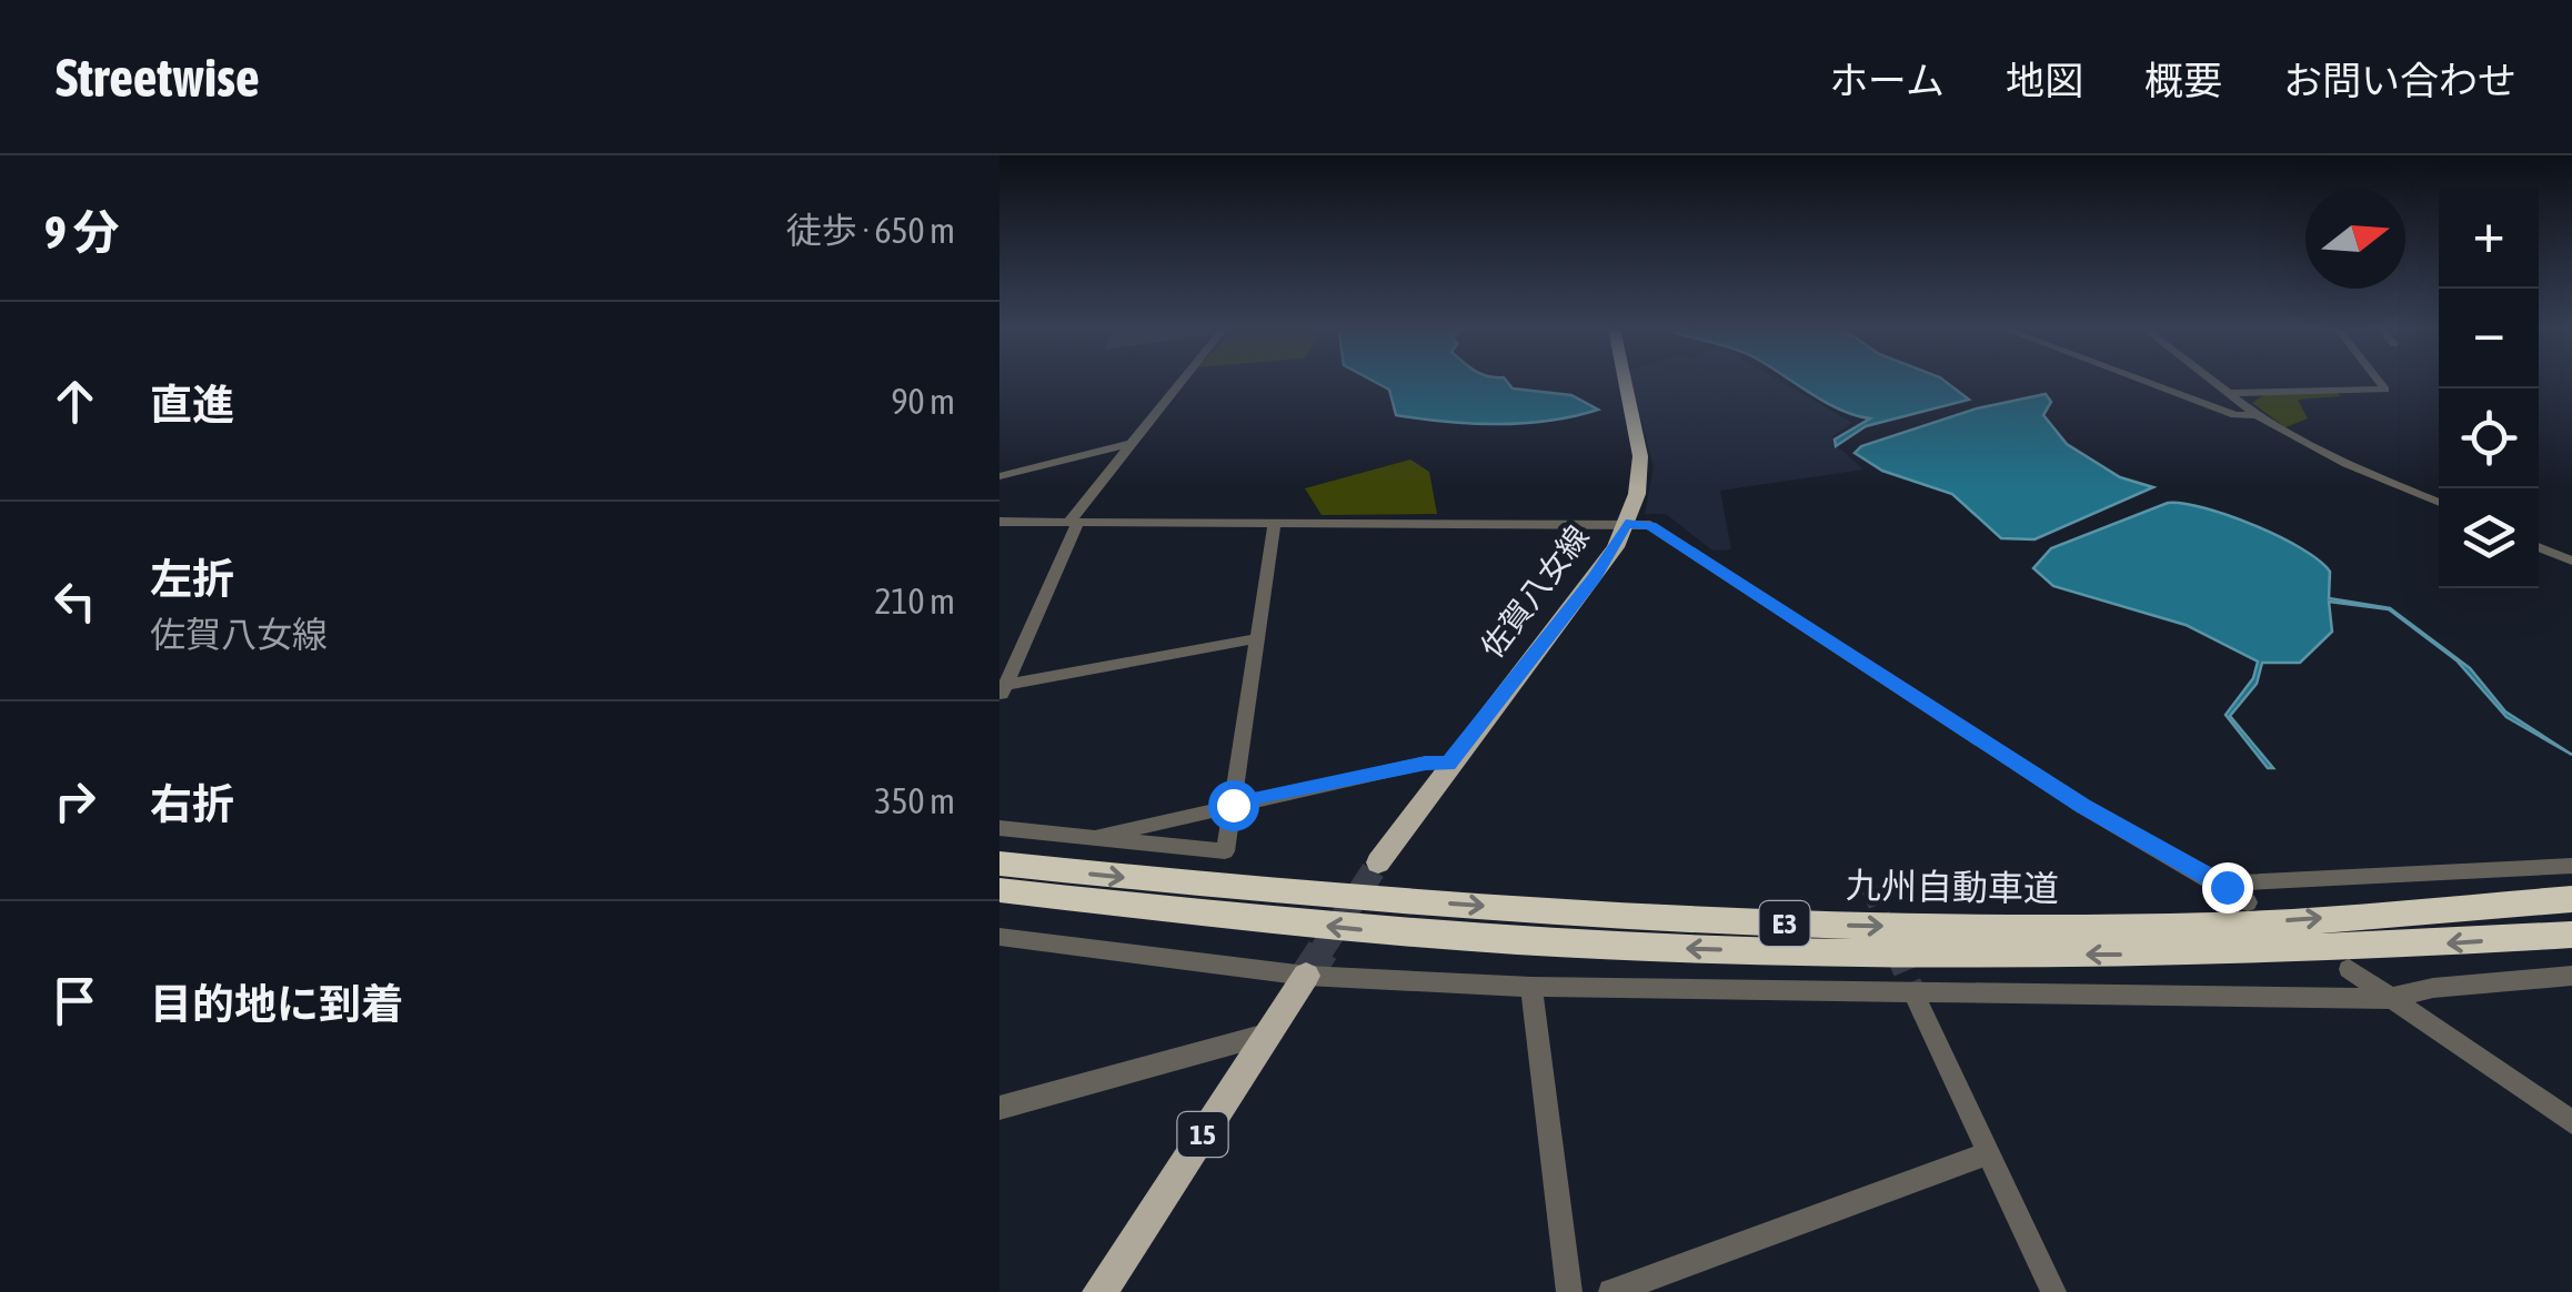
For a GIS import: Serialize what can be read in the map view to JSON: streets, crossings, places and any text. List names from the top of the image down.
{
  "streets": {
    "highway": ["九州自動車道", "E3"],
    "main road": ["佐賀八女線", "15"]
  },
  "north": "right",
  "page": {
    "header": "Streetwise",
    "nav": [
      "ホーム",
      "地図",
      "概要",
      "お問い合わせ"
    ],
    "heading": ["9 分", "徒歩 · 650 m"],
    "map_buttons": ["+", "−"],
    "list": [
      ["直進", "90 m"],
      ["左折", "佐賀八女線", "210 m"],
      ["右折", "350 m"],
      "目的地に到着"
    ]
  }
}
